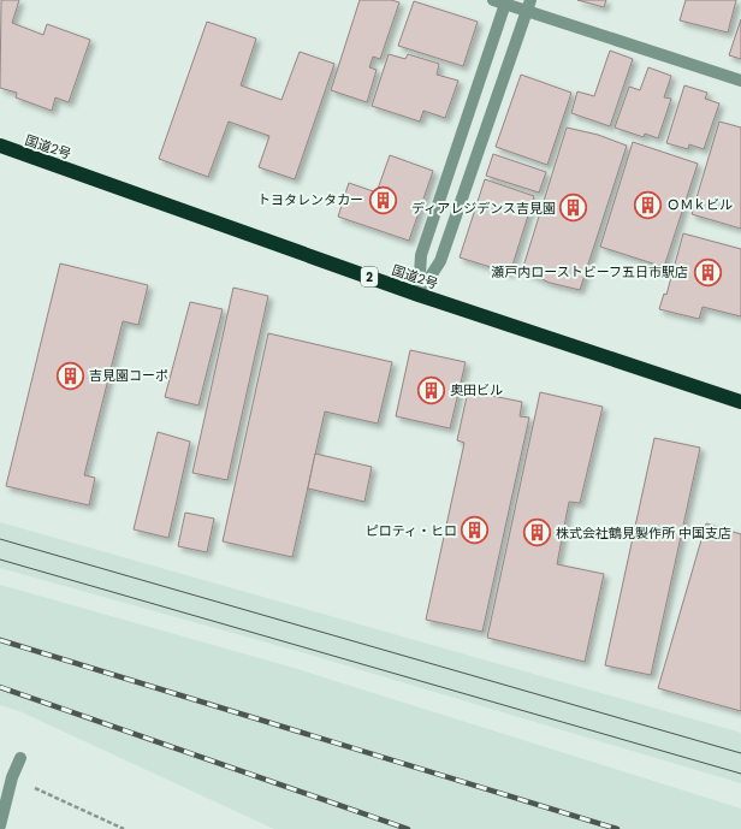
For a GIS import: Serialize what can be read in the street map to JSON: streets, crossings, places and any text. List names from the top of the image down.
{
  "streets": {
    "highway": ["国道2号", "2"]
  },
  "places": {
    "building": [
      "トヨタレンタカー",
      "ＯＭｋビル",
      "ディアレジデンス吉見園",
      "瀬戸内ローストビーフ五日市駅店",
      "吉見園コーポ",
      "奥田ビル",
      "ピロティ・ヒロ",
      "株式会社鶴見製作所 中国支店"
    ]
  }
}
